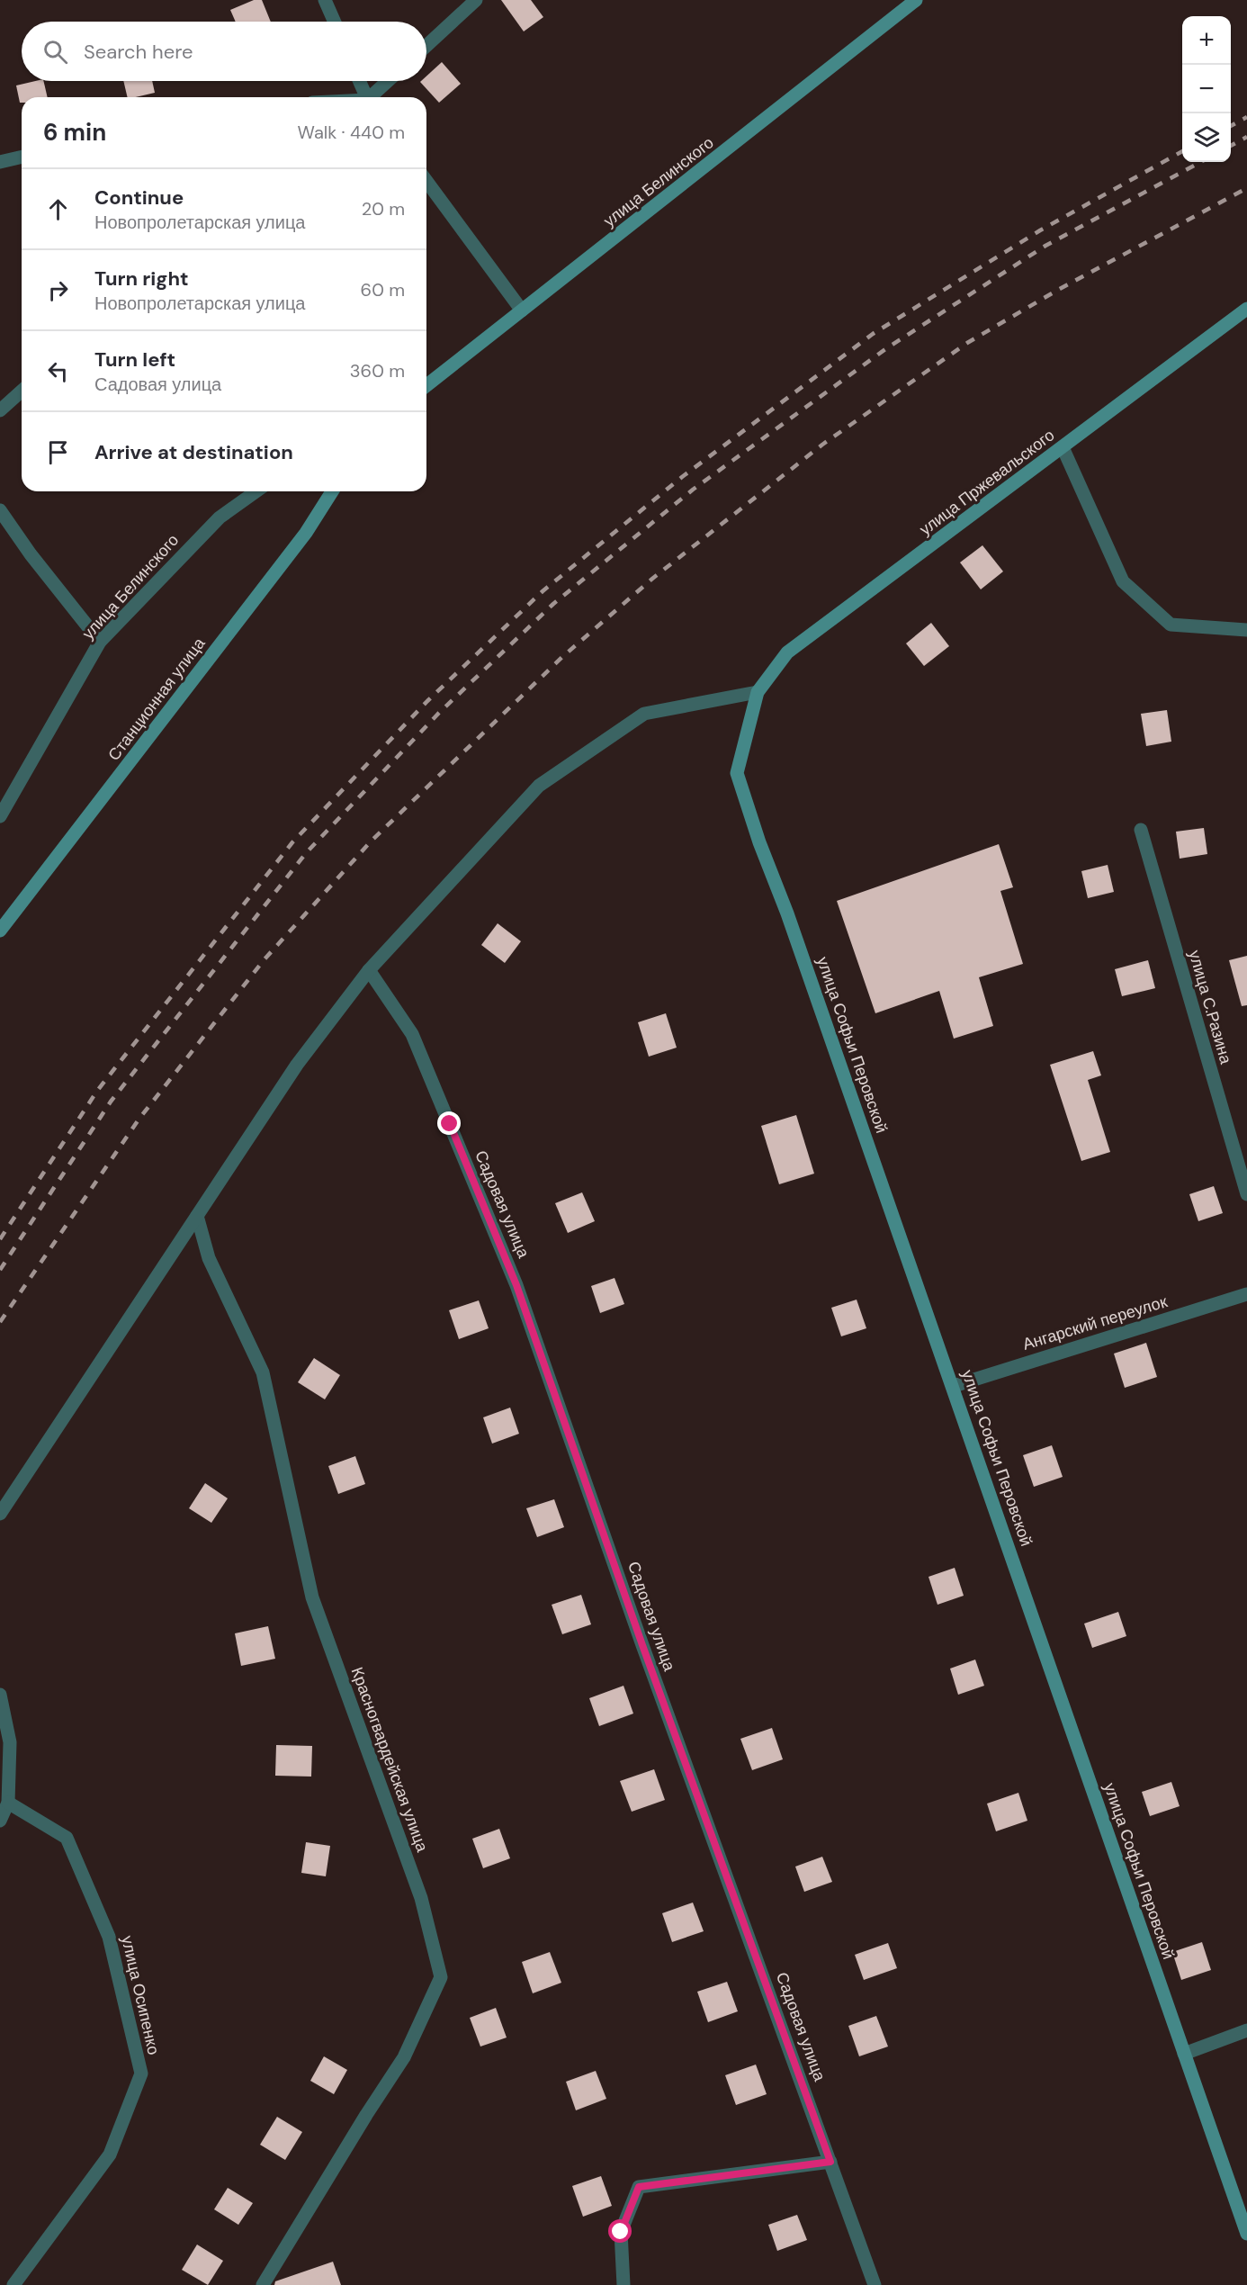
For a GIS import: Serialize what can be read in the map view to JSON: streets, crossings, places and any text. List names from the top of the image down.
{
  "streets": {
    "main road": [
      "улица Белинского",
      "улица Пржевальского",
      "Станционная улица",
      "улица Софьи Перовской"
    ],
    "street": [
      "улица С.Разина",
      "Садовая улица",
      "Ангарский переулок",
      "Красногвардейская улица",
      "улица Осипенко"
    ]
  },
  "crossings": [
    ["улица Пржевальского", "улица Софьи Перовской"],
    ["улица Софьи Перовской", "Ангарский переулок"]
  ],
  "page": {
    "map_buttons": ["+", "−"],
    "search": "Search here",
    "heading": ["6 min", "Walk · 440 m"],
    "list": [
      ["Continue", "Новопролетарская улица", "20 m"],
      ["Turn right", "Новопролетарская улица", "60 m"],
      ["Turn left", "Садовая улица", "360 m"],
      "Arrive at destination"
    ]
  }
}
